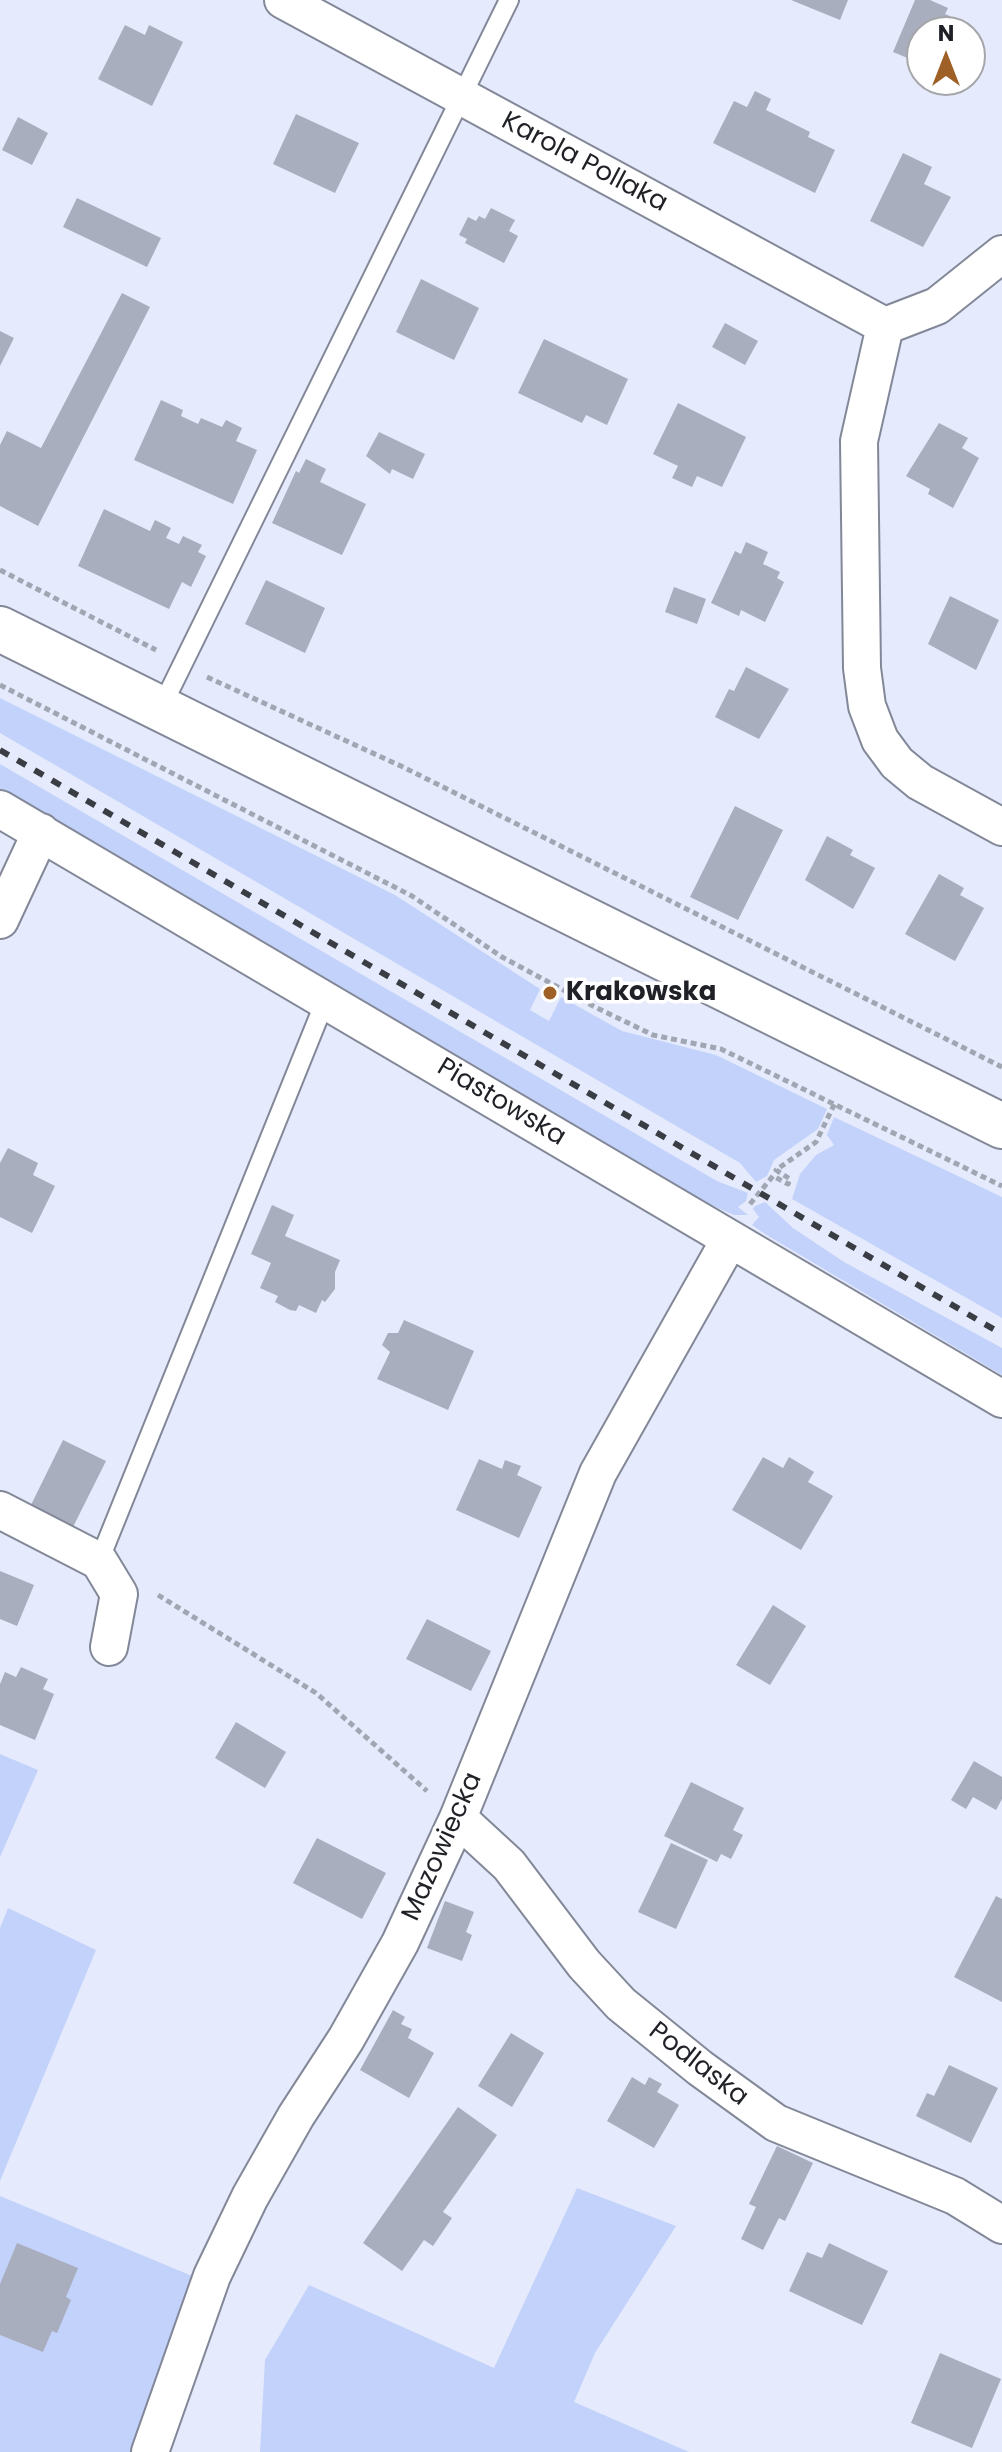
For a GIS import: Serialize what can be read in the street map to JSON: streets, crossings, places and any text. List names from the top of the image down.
{
  "streets": {
    "street": [
      "Karola Pollaka",
      "Piastowska",
      "Mazowiecka",
      "Podlaska"
    ]
  },
  "crossings": [
    ["Piastowska", "Mazowiecka"],
    ["Mazowiecka", "Podlaska"]
  ],
  "places": ["Krakowska"],
  "north": "top"
}
